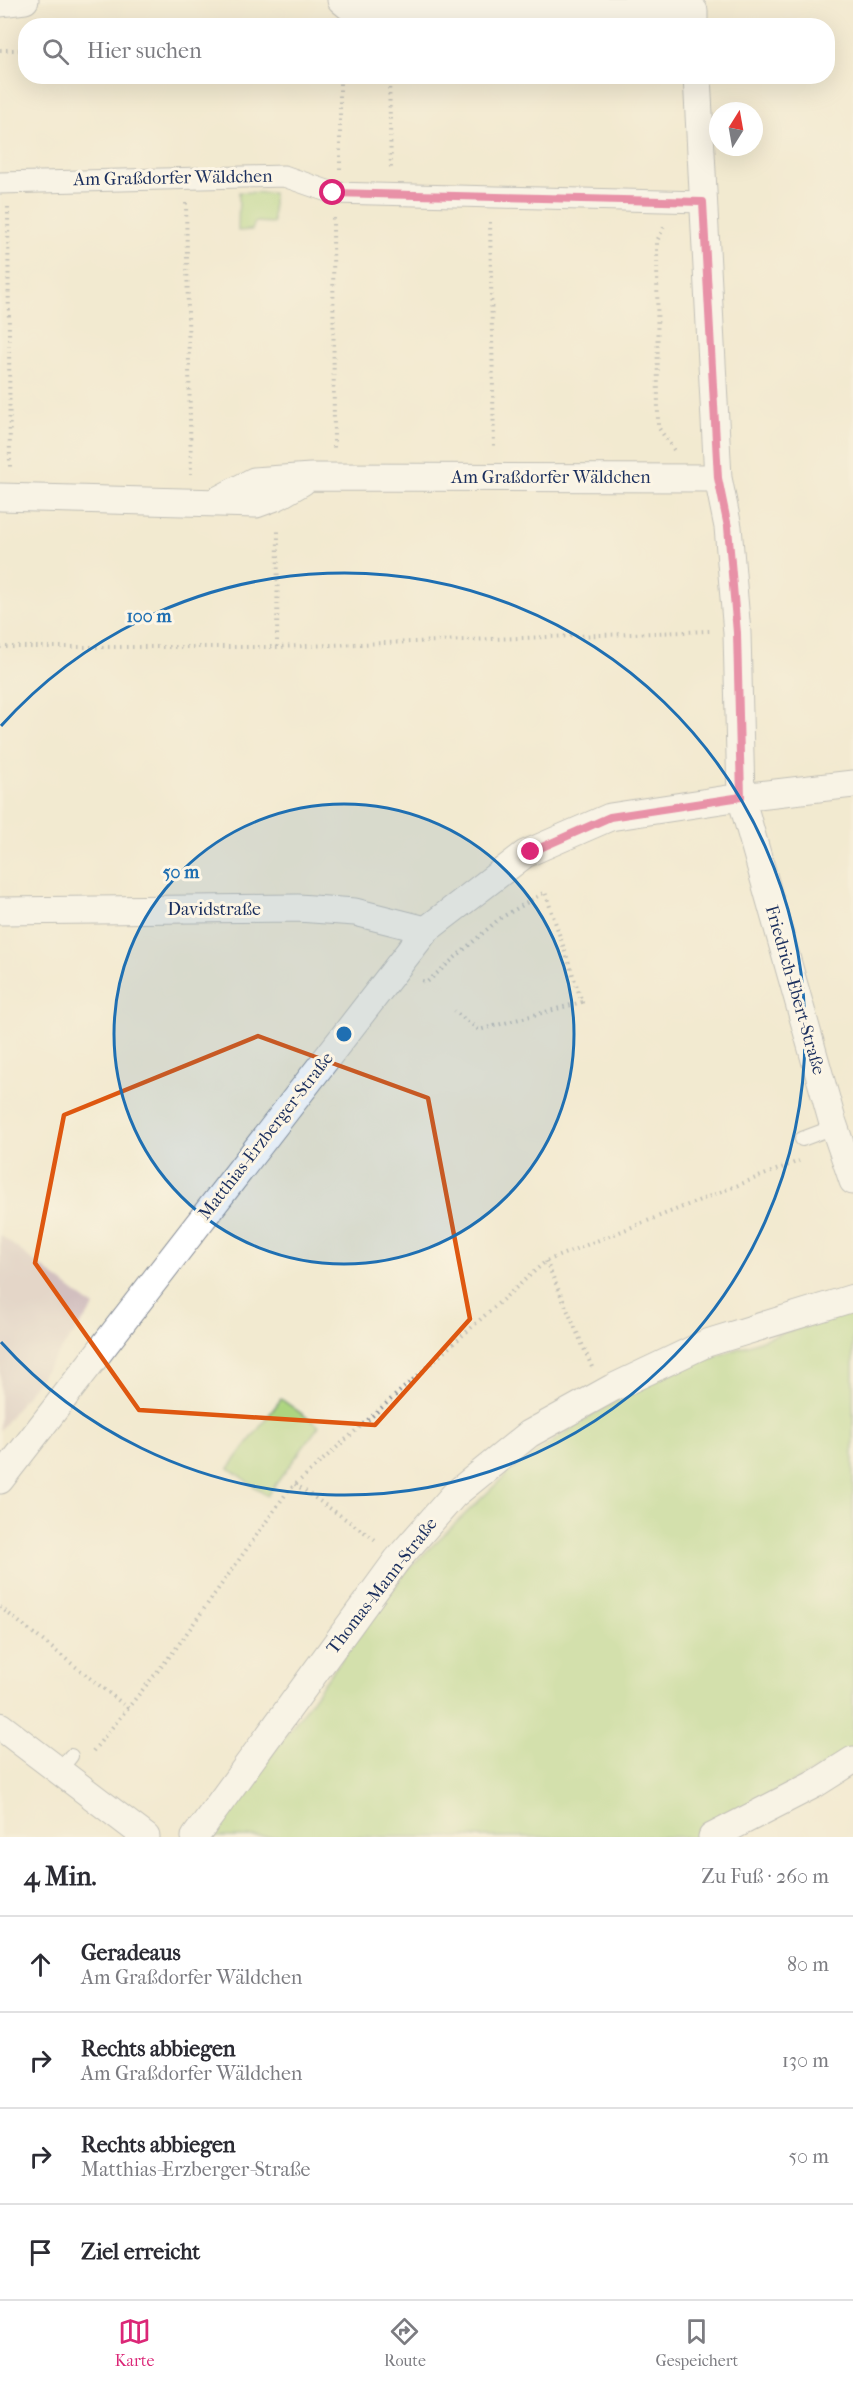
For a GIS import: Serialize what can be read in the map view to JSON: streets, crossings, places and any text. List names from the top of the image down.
{
  "streets": {
    "street": [
      "Am Graßdorfer Wäldchen",
      "Davidstraße",
      "Friedrich-Ebert-Straße",
      "Matthias-Erzberger-Straße",
      "Thomas-Mann-Straße"
    ]
  },
  "crossings": [
    ["Davidstraße", "Matthias-Erzberger-Straße"],
    ["Friedrich-Ebert-Straße", "Matthias-Erzberger-Straße"]
  ],
  "north": "top",
  "page": {
    "search": "Hier suchen",
    "heading": ["4 Min.", "Zu Fuß · 260 m"],
    "list": [
      ["Geradeaus", "Am Graßdorfer Wäldchen", "80 m"],
      ["Rechts abbiegen", "Am Graßdorfer Wäldchen", "130 m"],
      ["Rechts abbiegen", "Matthias-Erzberger-Straße", "50 m"],
      "Ziel erreicht"
    ],
    "nav": ["Karte", "Route", "Gespeichert"]
  },
  "rings": ["100 m", "50 m"]
}
